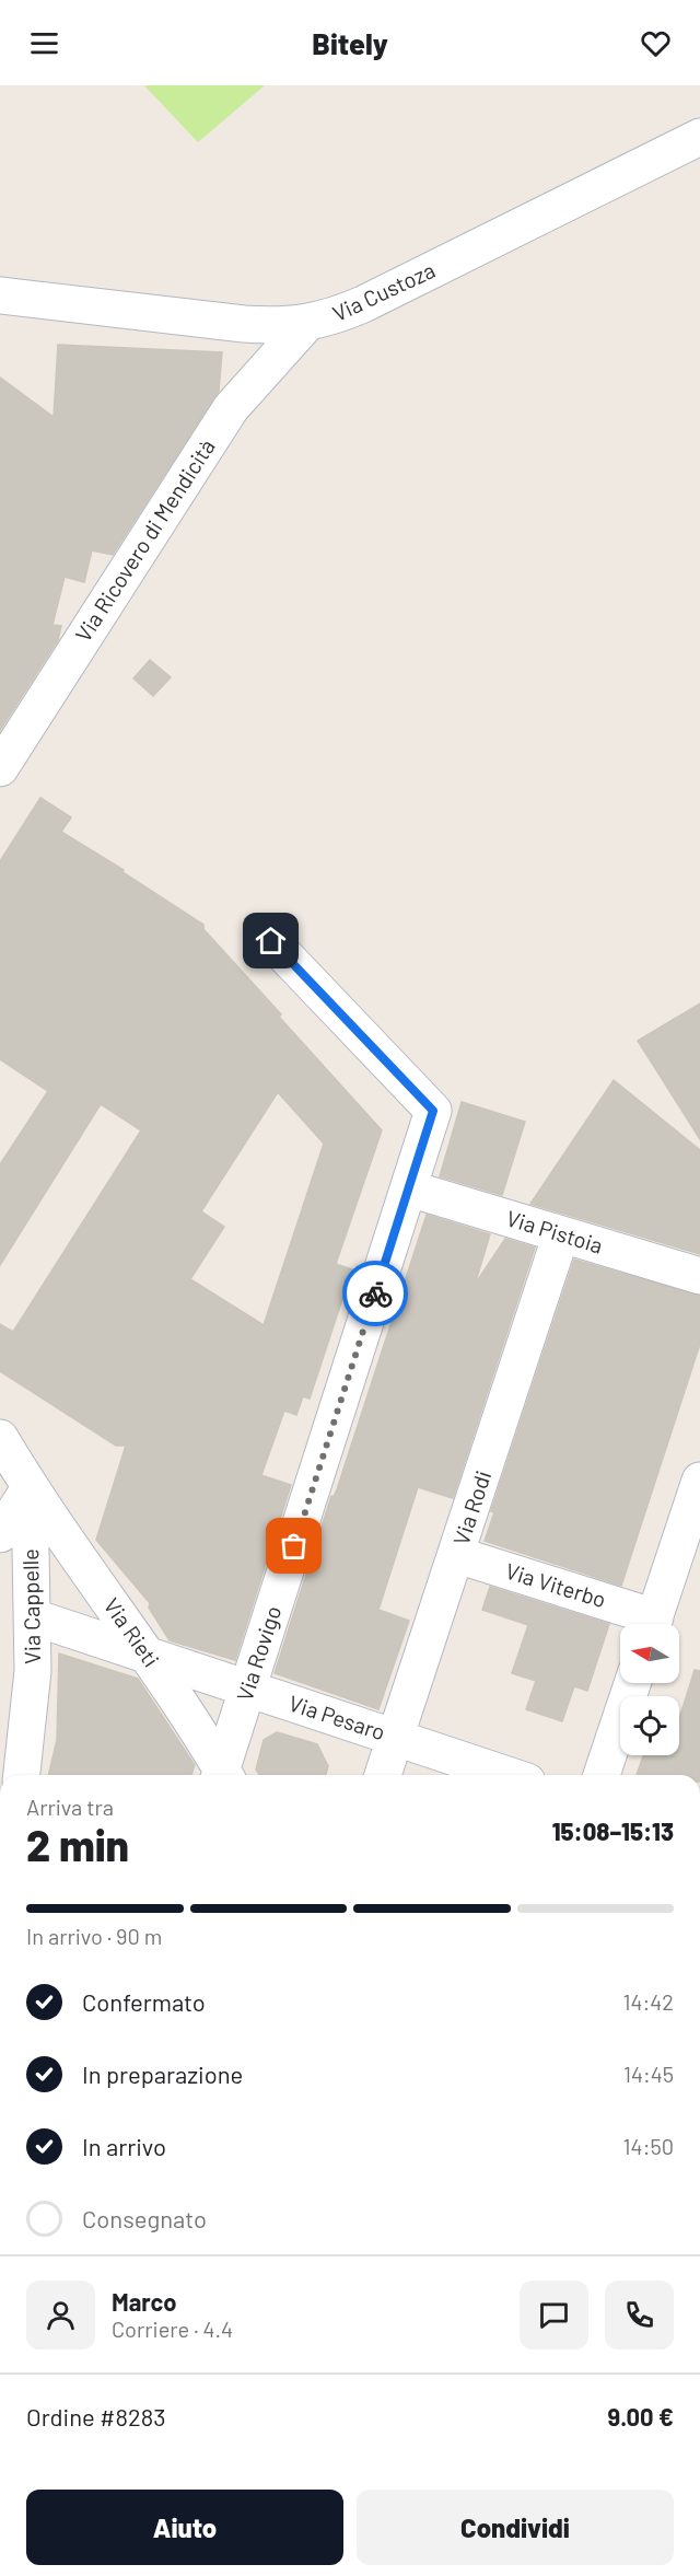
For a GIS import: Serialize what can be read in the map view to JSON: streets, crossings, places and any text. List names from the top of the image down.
{
  "streets": {
    "street": [
      "Via Custoza",
      "Via Ricovero di Mendicità",
      "Via Pistoia",
      "Via Rodi",
      "Via Viterbo",
      "Via Cappelle",
      "Via Rieti",
      "Via Rovigo",
      "Via Pesaro"
    ]
  },
  "crossings": [
    ["Via Custoza", "Via Ricovero di Mendicità"],
    ["Via Pistoia", "Via Rodi"],
    ["Via Pistoia", "Via Rovigo"],
    ["Via Rodi", "Via Viterbo"],
    ["Via Rodi", "Via Pesaro"],
    ["Via Cappelle", "Via Rieti"],
    ["Via Cappelle", "Via Pesaro"],
    ["Via Rieti", "Via Pesaro"],
    ["Via Rovigo", "Via Pesaro"]
  ],
  "north": "left",
  "page": {
    "header": "Bitely",
    "heading": ["2 min", "Arriva tra", "15:08–15:13"],
    "panel": [
      "Marco",
      "Corriere · 4.4",
      "Ordine #8283",
      "9.00 €"
    ],
    "bar": "In arrivo · 90 m",
    "list": [
      ["Confermato", "14:42"],
      ["In preparazione", "14:45"],
      ["In arrivo", "14:50"],
      "Consegnato"
    ],
    "buttons": ["Aiuto", "Condividi"]
  }
}
